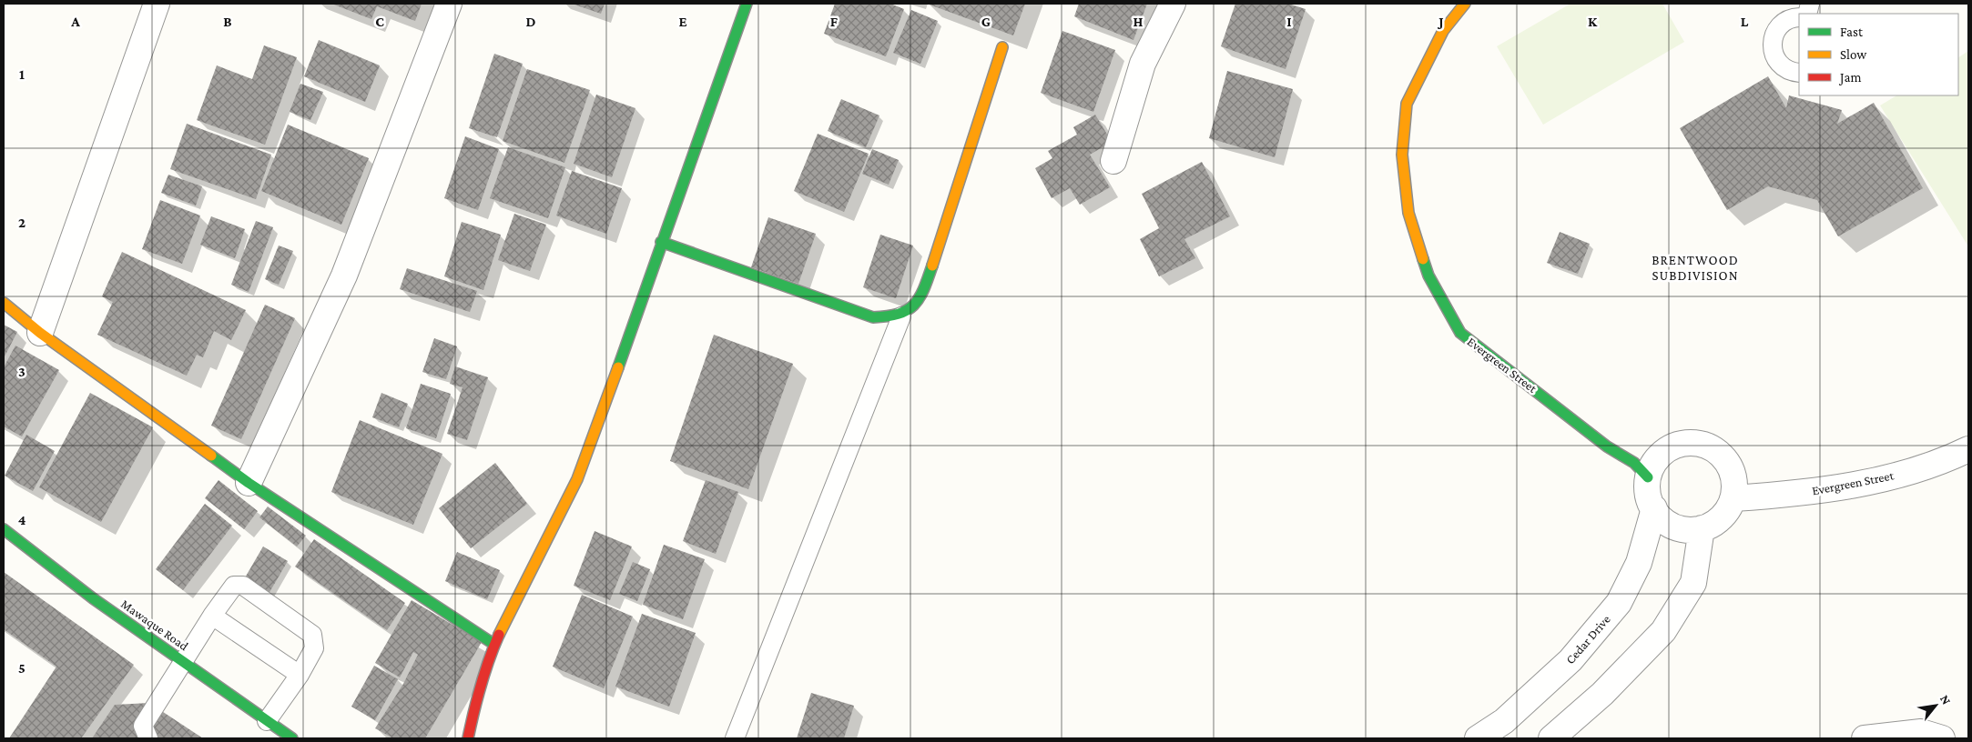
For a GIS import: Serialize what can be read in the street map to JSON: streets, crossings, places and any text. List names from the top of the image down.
{
  "streets": {
    "street": ["Evergreen Street", "Mawaque Road", "Cedar Drive"]
  },
  "crossings": [
    ["Evergreen Street", "Cedar Drive"]
  ],
  "districts": ["BRENTWOOD SUBDIVISION"],
  "legend": ["Fast", "Slow", "Jam"],
  "north": "top right",
  "grid": {
    "columns": [
      "A",
      "B",
      "C",
      "D",
      "E",
      "F",
      "G",
      "H",
      "I",
      "J",
      "K",
      "L"
    ],
    "rows": [
      "1",
      "2",
      "3",
      "4",
      "5"
    ]
  }
}
